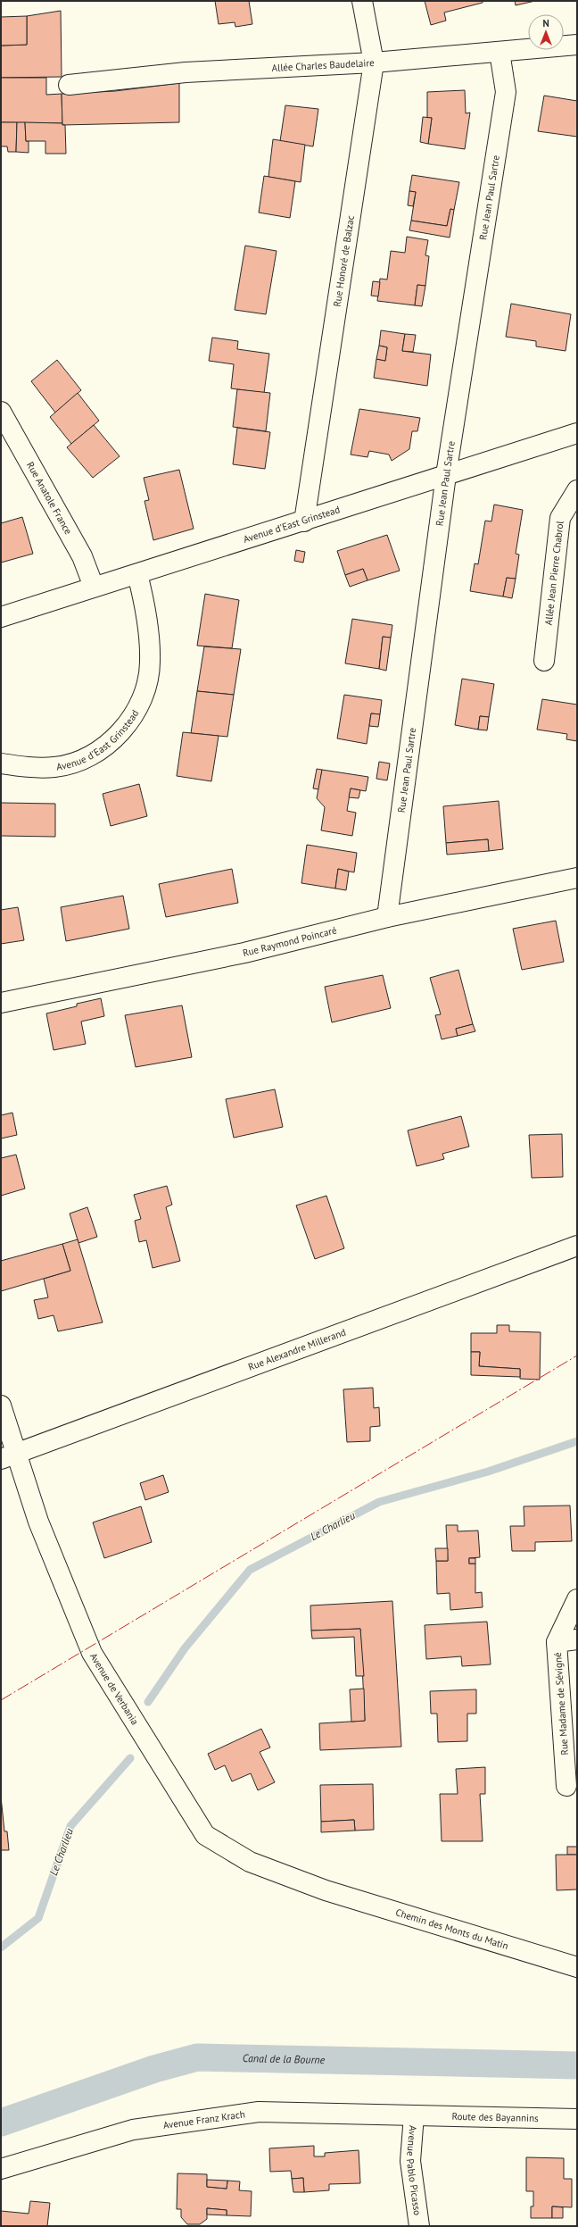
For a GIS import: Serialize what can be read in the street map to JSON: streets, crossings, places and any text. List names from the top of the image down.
{
  "streets": {
    "street": [
      "Allée Charles Baudelaire",
      "Rue Jean Paul Sartre",
      "Rue Honoré de Balzac",
      "Rue Anatole France",
      "Avenue d'East Grinstead",
      "Allée Jean Pierre Chabrol",
      "Rue Raymond Poincaré",
      "Rue Alexandre Millerand",
      "Avenue de Verbania",
      "Rue Madame de Sévigné",
      "Chemin des Monts du Matin",
      "Route des Bayannins",
      "Avenue Franz Krach",
      "Avenue Pablo Picasso"
    ]
  },
  "crossings": [
    ["Allée Charles Baudelaire", "Rue Jean Paul Sartre"],
    ["Allée Charles Baudelaire", "Rue Honoré de Balzac"],
    ["Rue Jean Paul Sartre", "Avenue d'East Grinstead"],
    ["Rue Jean Paul Sartre", "Rue Raymond Poincaré"],
    ["Rue Honoré de Balzac", "Avenue d'East Grinstead"],
    ["Rue Anatole France", "Avenue d'East Grinstead"],
    ["Rue Alexandre Millerand", "Avenue de Verbania"],
    ["Avenue de Verbania", "Chemin des Monts du Matin"],
    ["Route des Bayannins", "Avenue Franz Krach"],
    ["Route des Bayannins", "Avenue Pablo Picasso"],
    ["Avenue Franz Krach", "Avenue Pablo Picasso"]
  ],
  "water": ["Le Charlieu", "Canal de la Bourne"],
  "north": "top"
}
